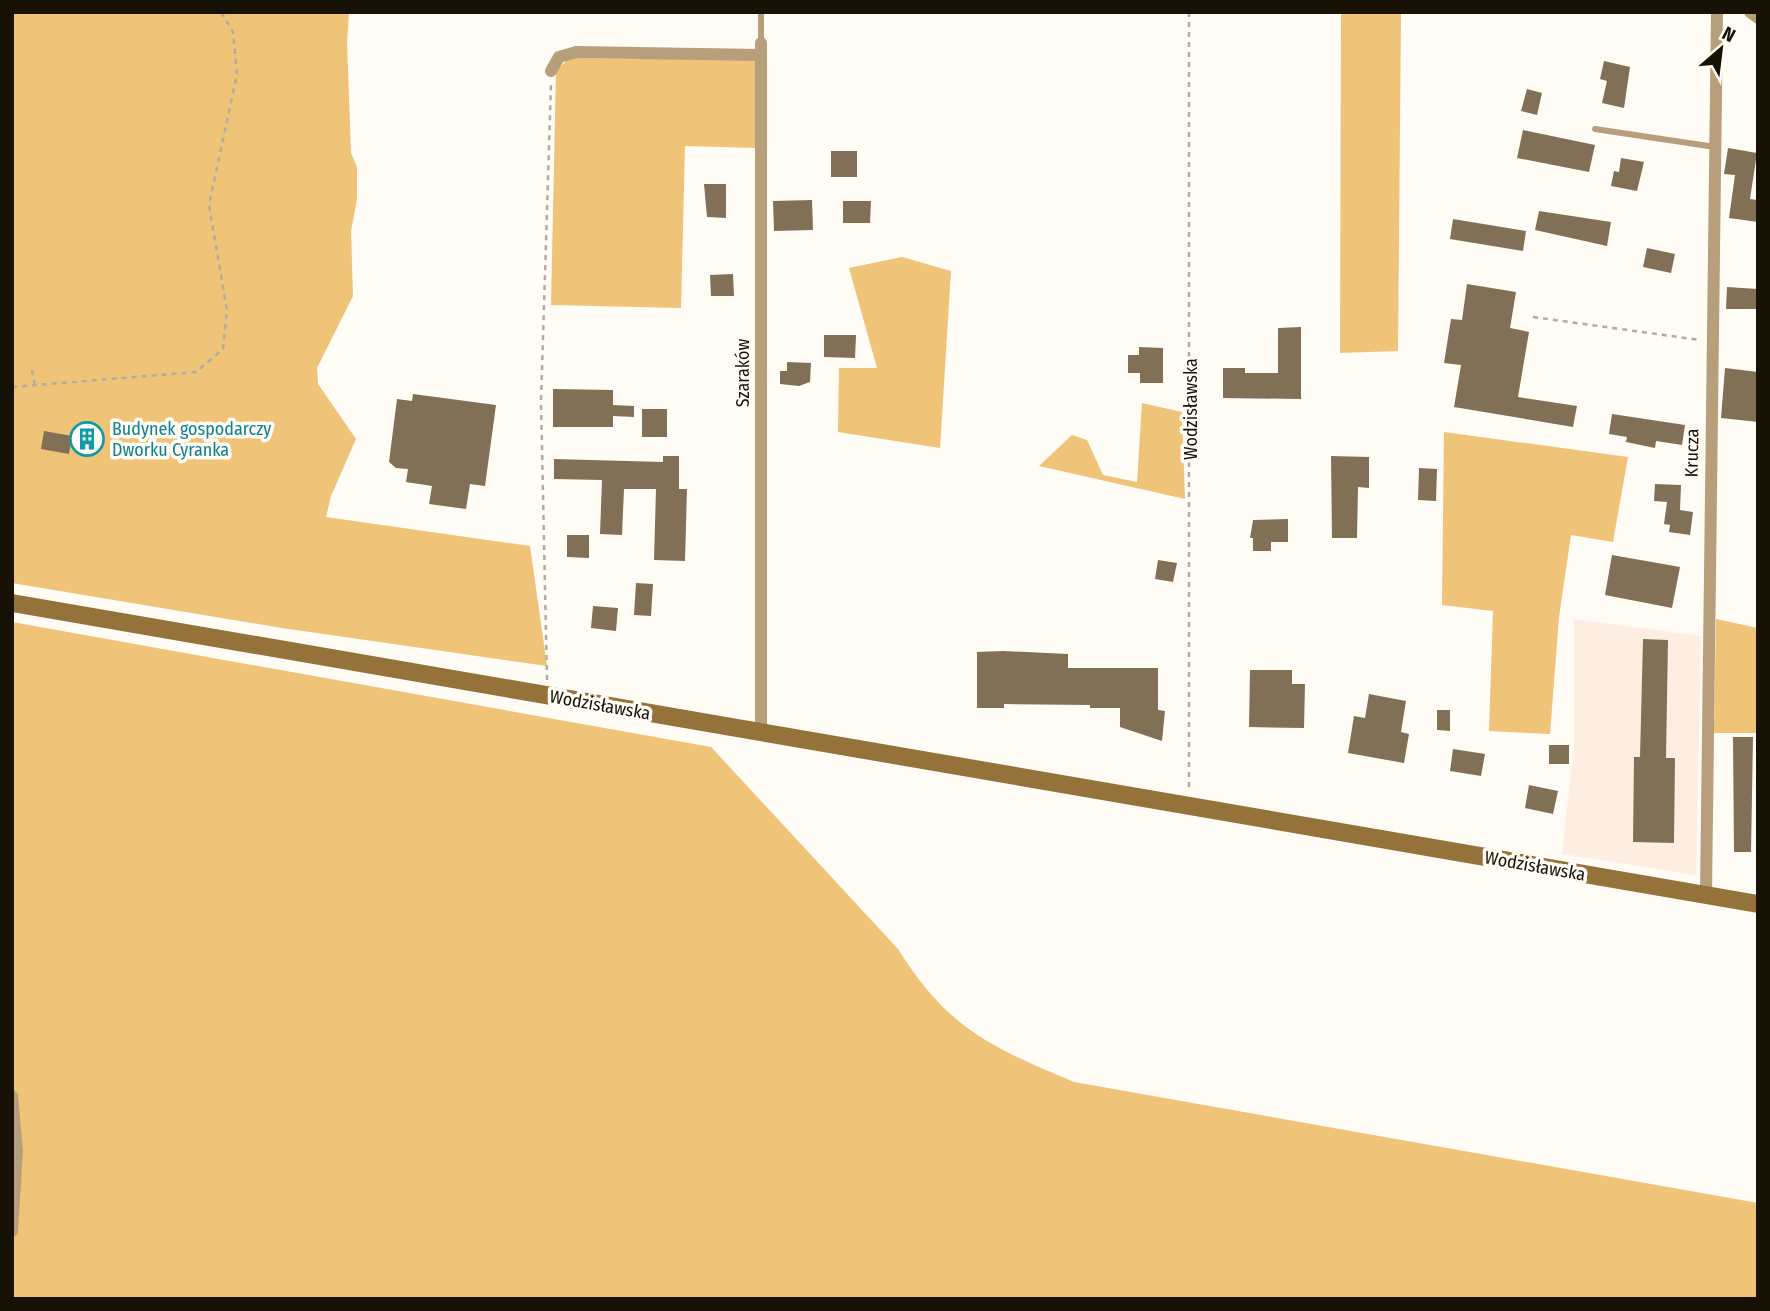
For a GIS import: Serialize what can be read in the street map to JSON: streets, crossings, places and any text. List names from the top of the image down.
{
  "streets": {
    "main road": ["Wodzisławska"],
    "street": ["Szaraków", "Krucza"]
  },
  "crossings": [
    ["Szaraków", "Wodzisławska"],
    ["Wodzisławska", "Krucza"]
  ],
  "places": {
    "building": ["Budynek gospodarczy Dworku Cyranka"]
  },
  "north": "top right"
}
